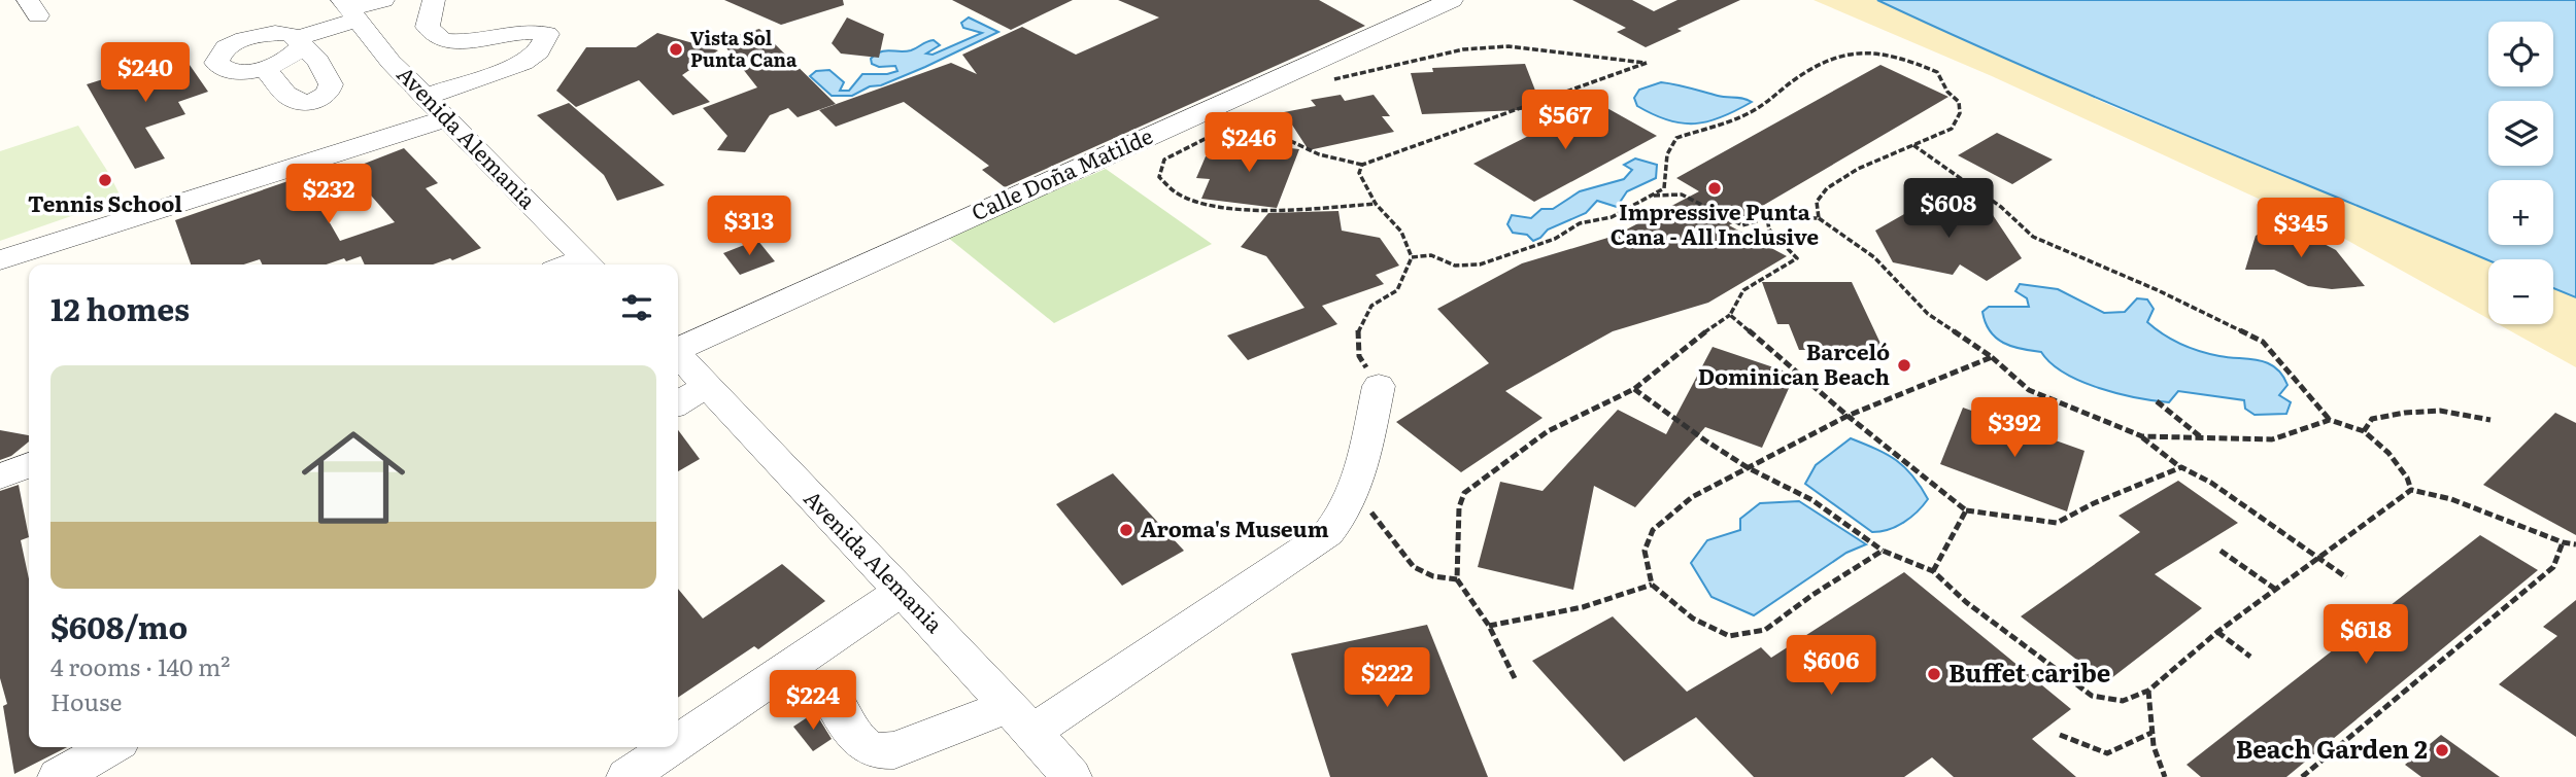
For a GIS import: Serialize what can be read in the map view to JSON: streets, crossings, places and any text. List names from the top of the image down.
{
  "streets": {
    "street": ["Avenida Alemania", "Calle Doña Matilde"]
  },
  "places": [
    "Vista Sol Punta Cana",
    "Tennis School",
    "Impressive Punta Cana - All Inclusive",
    "Barceló Dominican Beach",
    "Aroma's Museum",
    "Buffet caribe",
    "Beach Garden 2"
  ],
  "page": {
    "map_buttons": ["+", "−"],
    "price": [
      "$240",
      "$567",
      "$246",
      "$232",
      "$608",
      "$313",
      "$345",
      "$392",
      "$618",
      "$606",
      "$222",
      "$224"
    ],
    "heading": "12 homes",
    "list": [
      {
        "name": "$608/mo",
        "note": "4 rooms · 140 m² · House"
      }
    ]
  }
}
